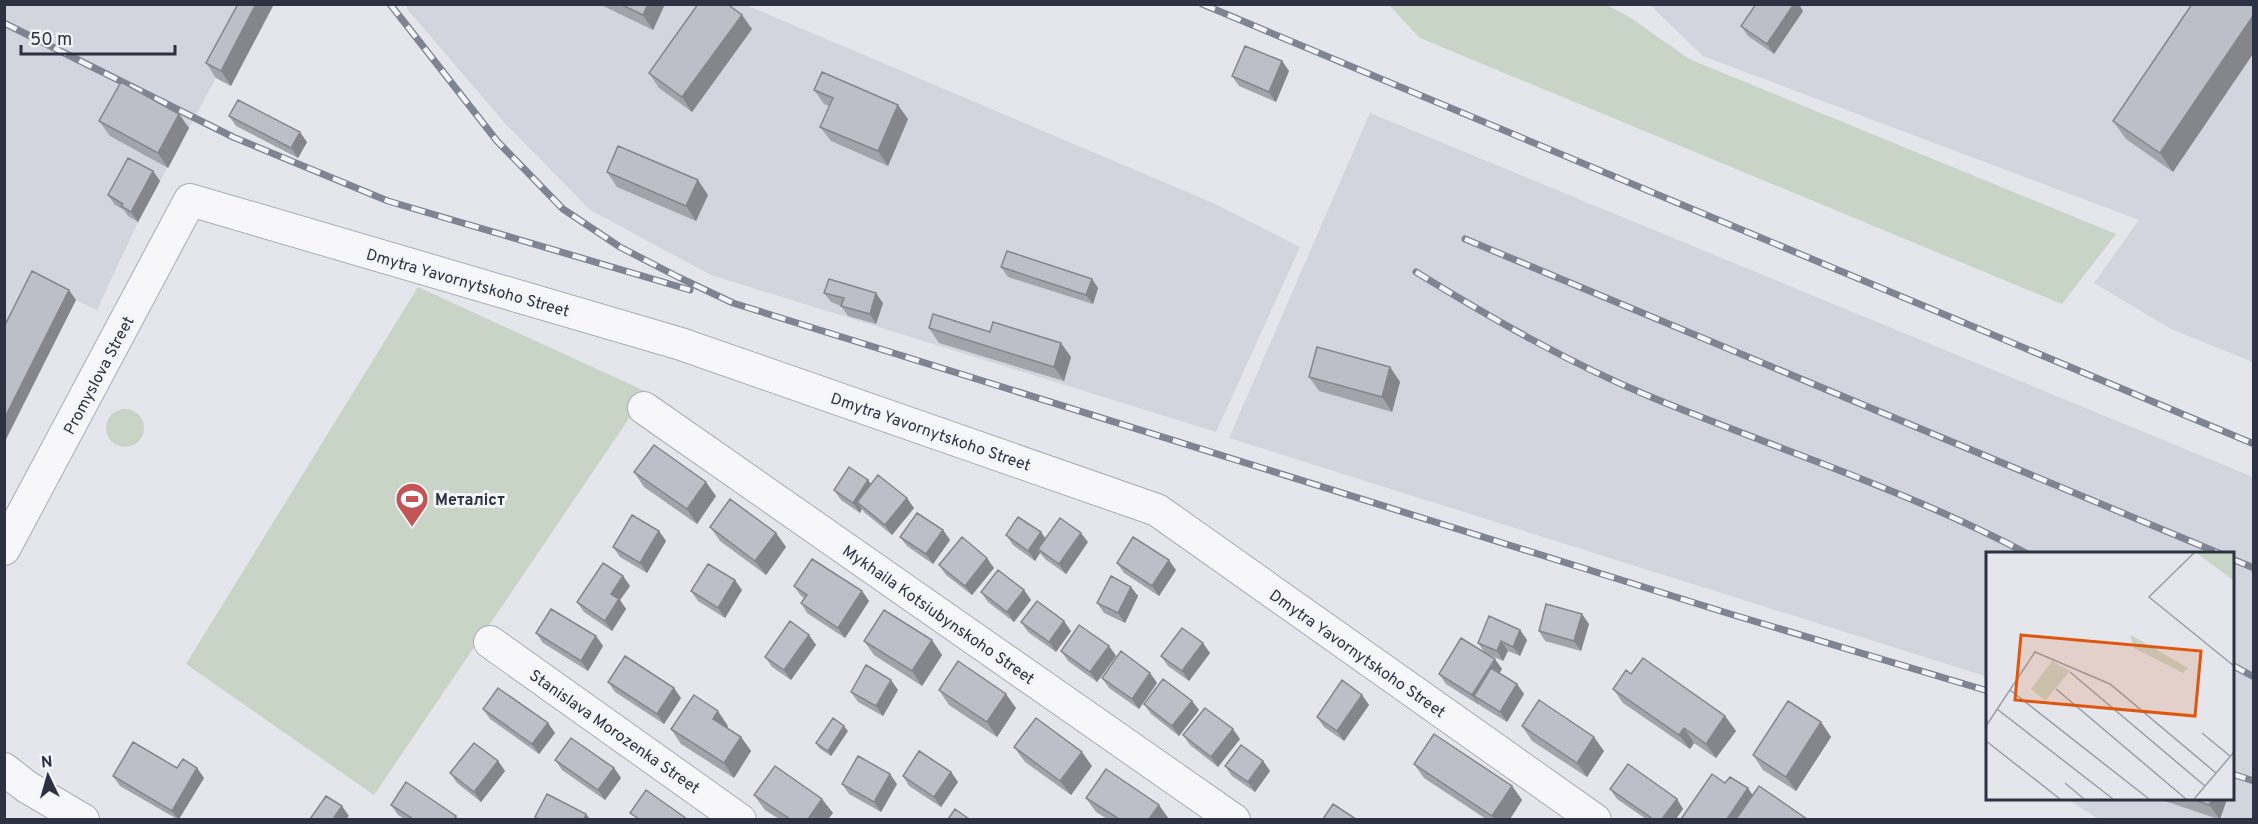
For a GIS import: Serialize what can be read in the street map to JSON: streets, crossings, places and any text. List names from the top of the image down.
{
  "streets": {
    "street": [
      "Dmytra Yavornytskoho Street",
      "Promyslova Street",
      "Mykhaila Kotsiubynskoho Street",
      "Stanislava Morozenka Street"
    ]
  },
  "crossings": [
    ["Dmytra Yavornytskoho Street", "Promyslova Street"]
  ],
  "places": {
    "sports": ["Металіст"]
  },
  "scale_bar": "50 m",
  "north": "top"
}
